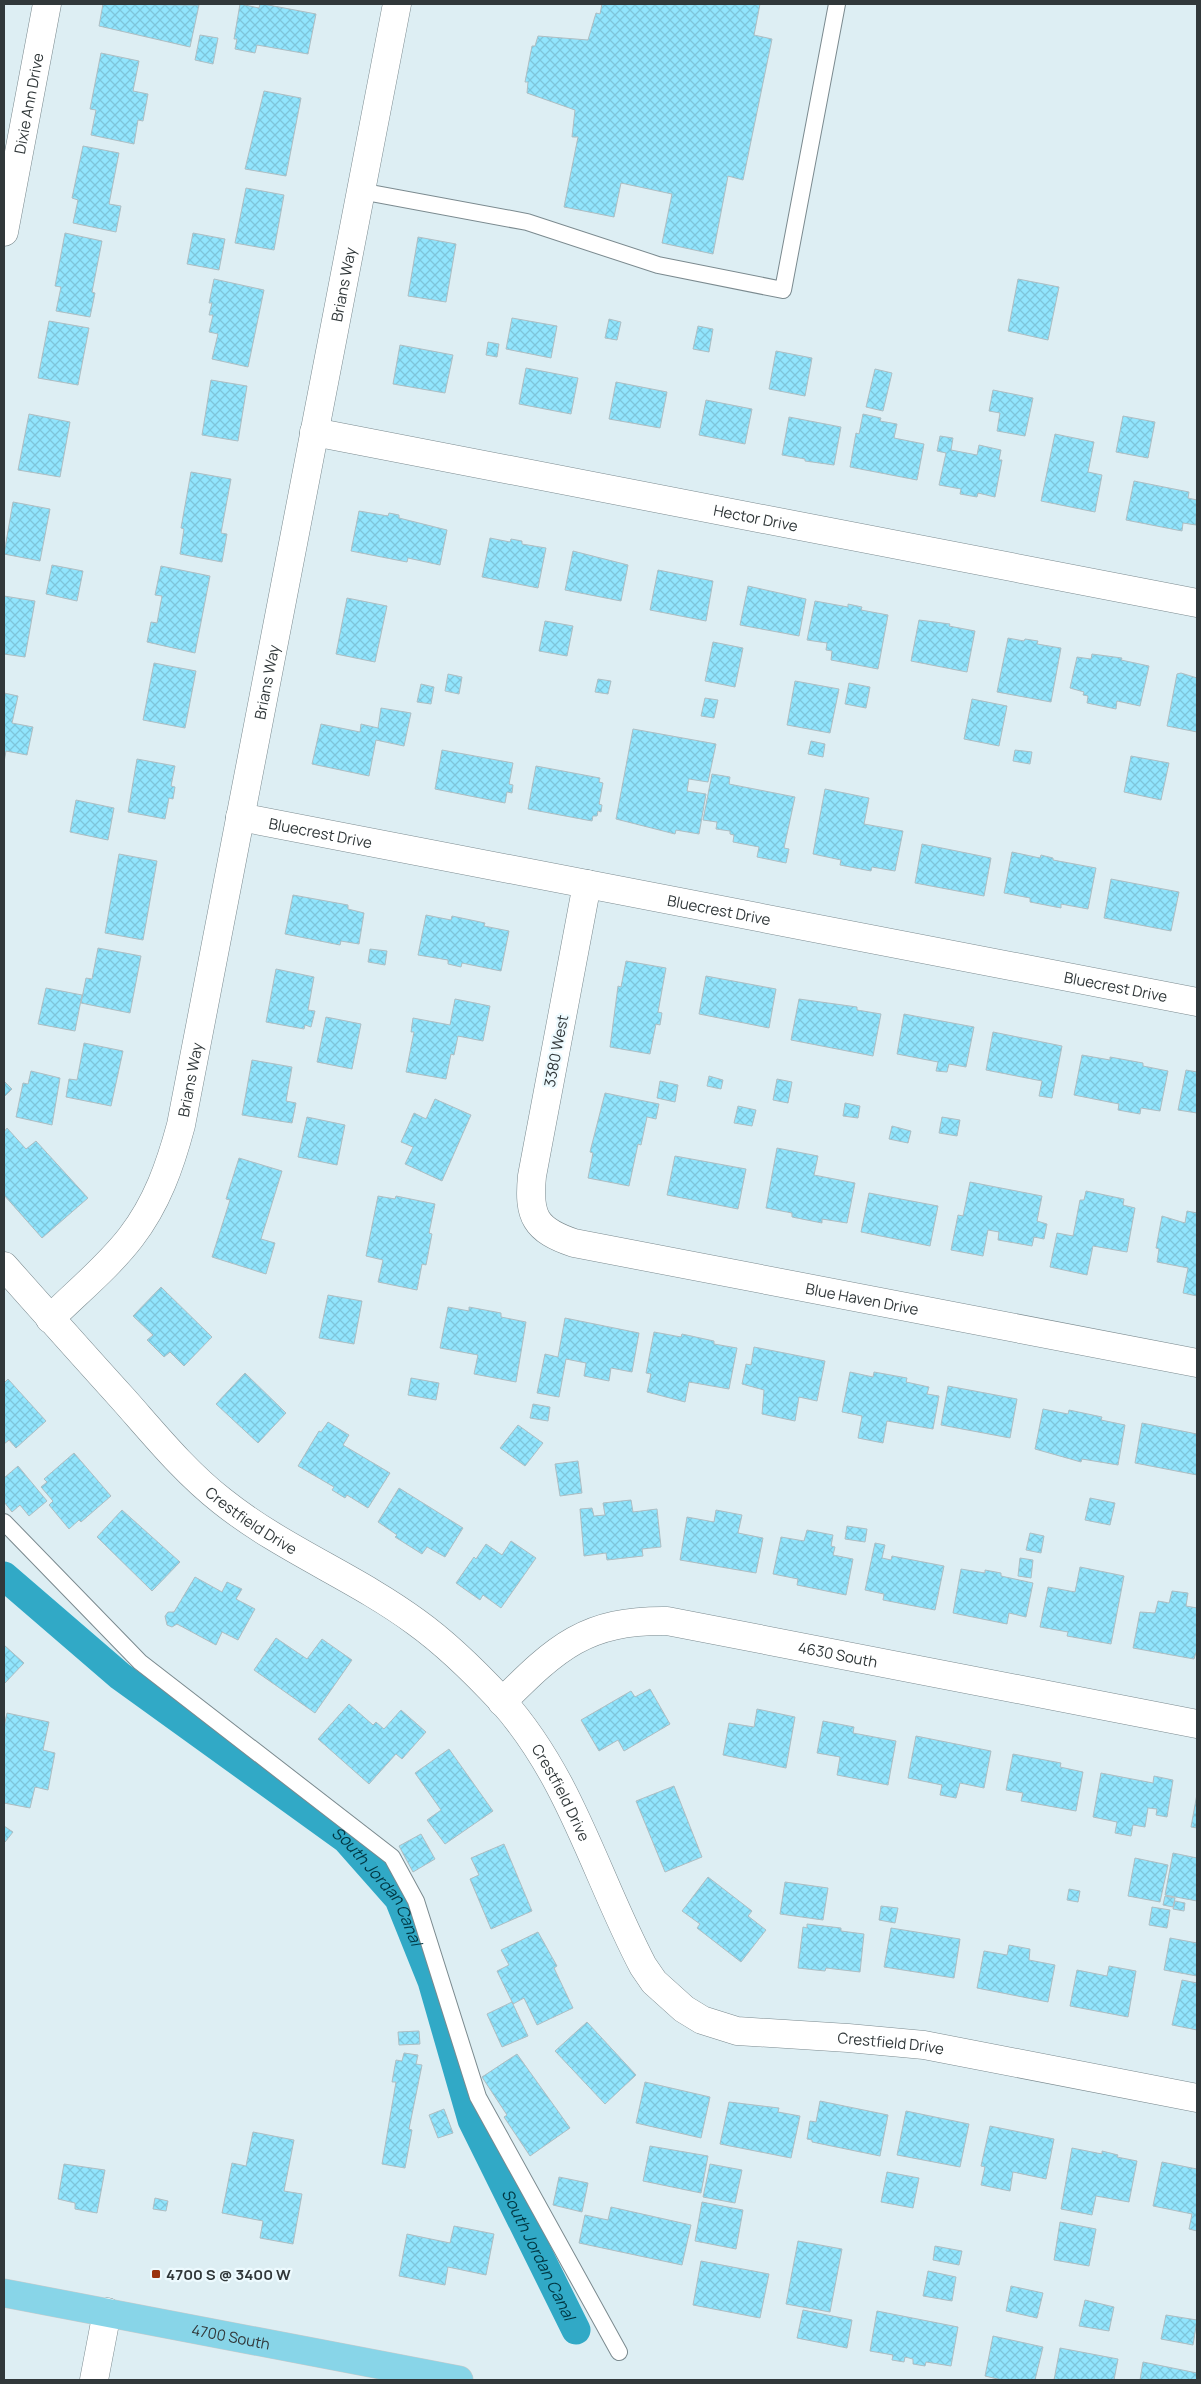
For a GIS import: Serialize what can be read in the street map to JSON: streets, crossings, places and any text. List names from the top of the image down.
{
  "streets": {
    "main road": ["4700 South"],
    "street": [
      "Dixie Ann Drive",
      "Brians Way",
      "Hector Drive",
      "Bluecrest Drive",
      "3380 West",
      "Blue Haven Drive",
      "Crestfield Drive",
      "4630 South"
    ]
  },
  "crossings": [
    ["Brians Way", "Hector Drive"],
    ["Brians Way", "Bluecrest Drive"],
    ["Brians Way", "Crestfield Drive"],
    ["Bluecrest Drive", "3380 West"],
    ["3380 West", "Blue Haven Drive"],
    ["Crestfield Drive", "4630 South"]
  ],
  "water": ["South Jordan Canal"],
  "places": {
    "transit": ["4700 S @ 3400 W"]
  }
}
